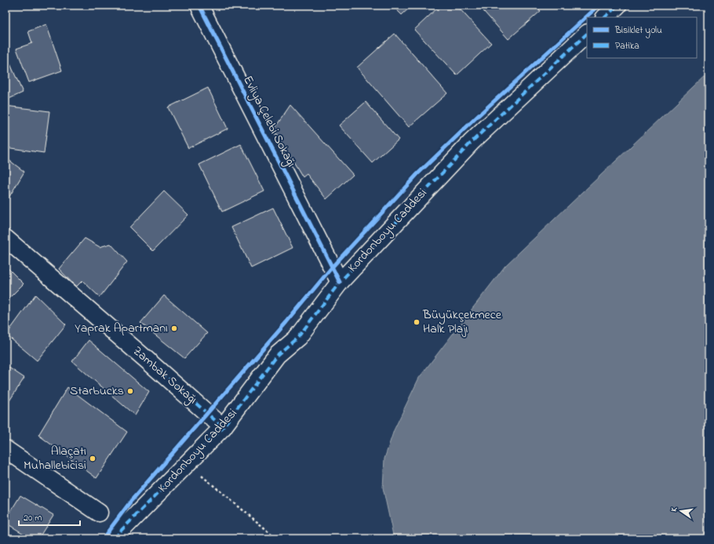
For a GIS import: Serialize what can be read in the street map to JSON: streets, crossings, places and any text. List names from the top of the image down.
{
  "streets": {
    "street": ["Evliya Çelebi Sokağı", "Kordonboyu Caddesi", "Zambak Sokağı"]
  },
  "crossings": [
    ["Evliya Çelebi Sokağı", "Kordonboyu Caddesi"],
    ["Kordonboyu Caddesi", "Zambak Sokağı"]
  ],
  "places": [
    "Büyükçekmece Halk Plajı",
    "Yaprak Apartmanı",
    "Starbucks",
    "Alaçatı Muhallebicisi"
  ],
  "legend": ["Bisiklet yolu", "Patika"],
  "scale_bar": "20 m",
  "north": "left"
}
